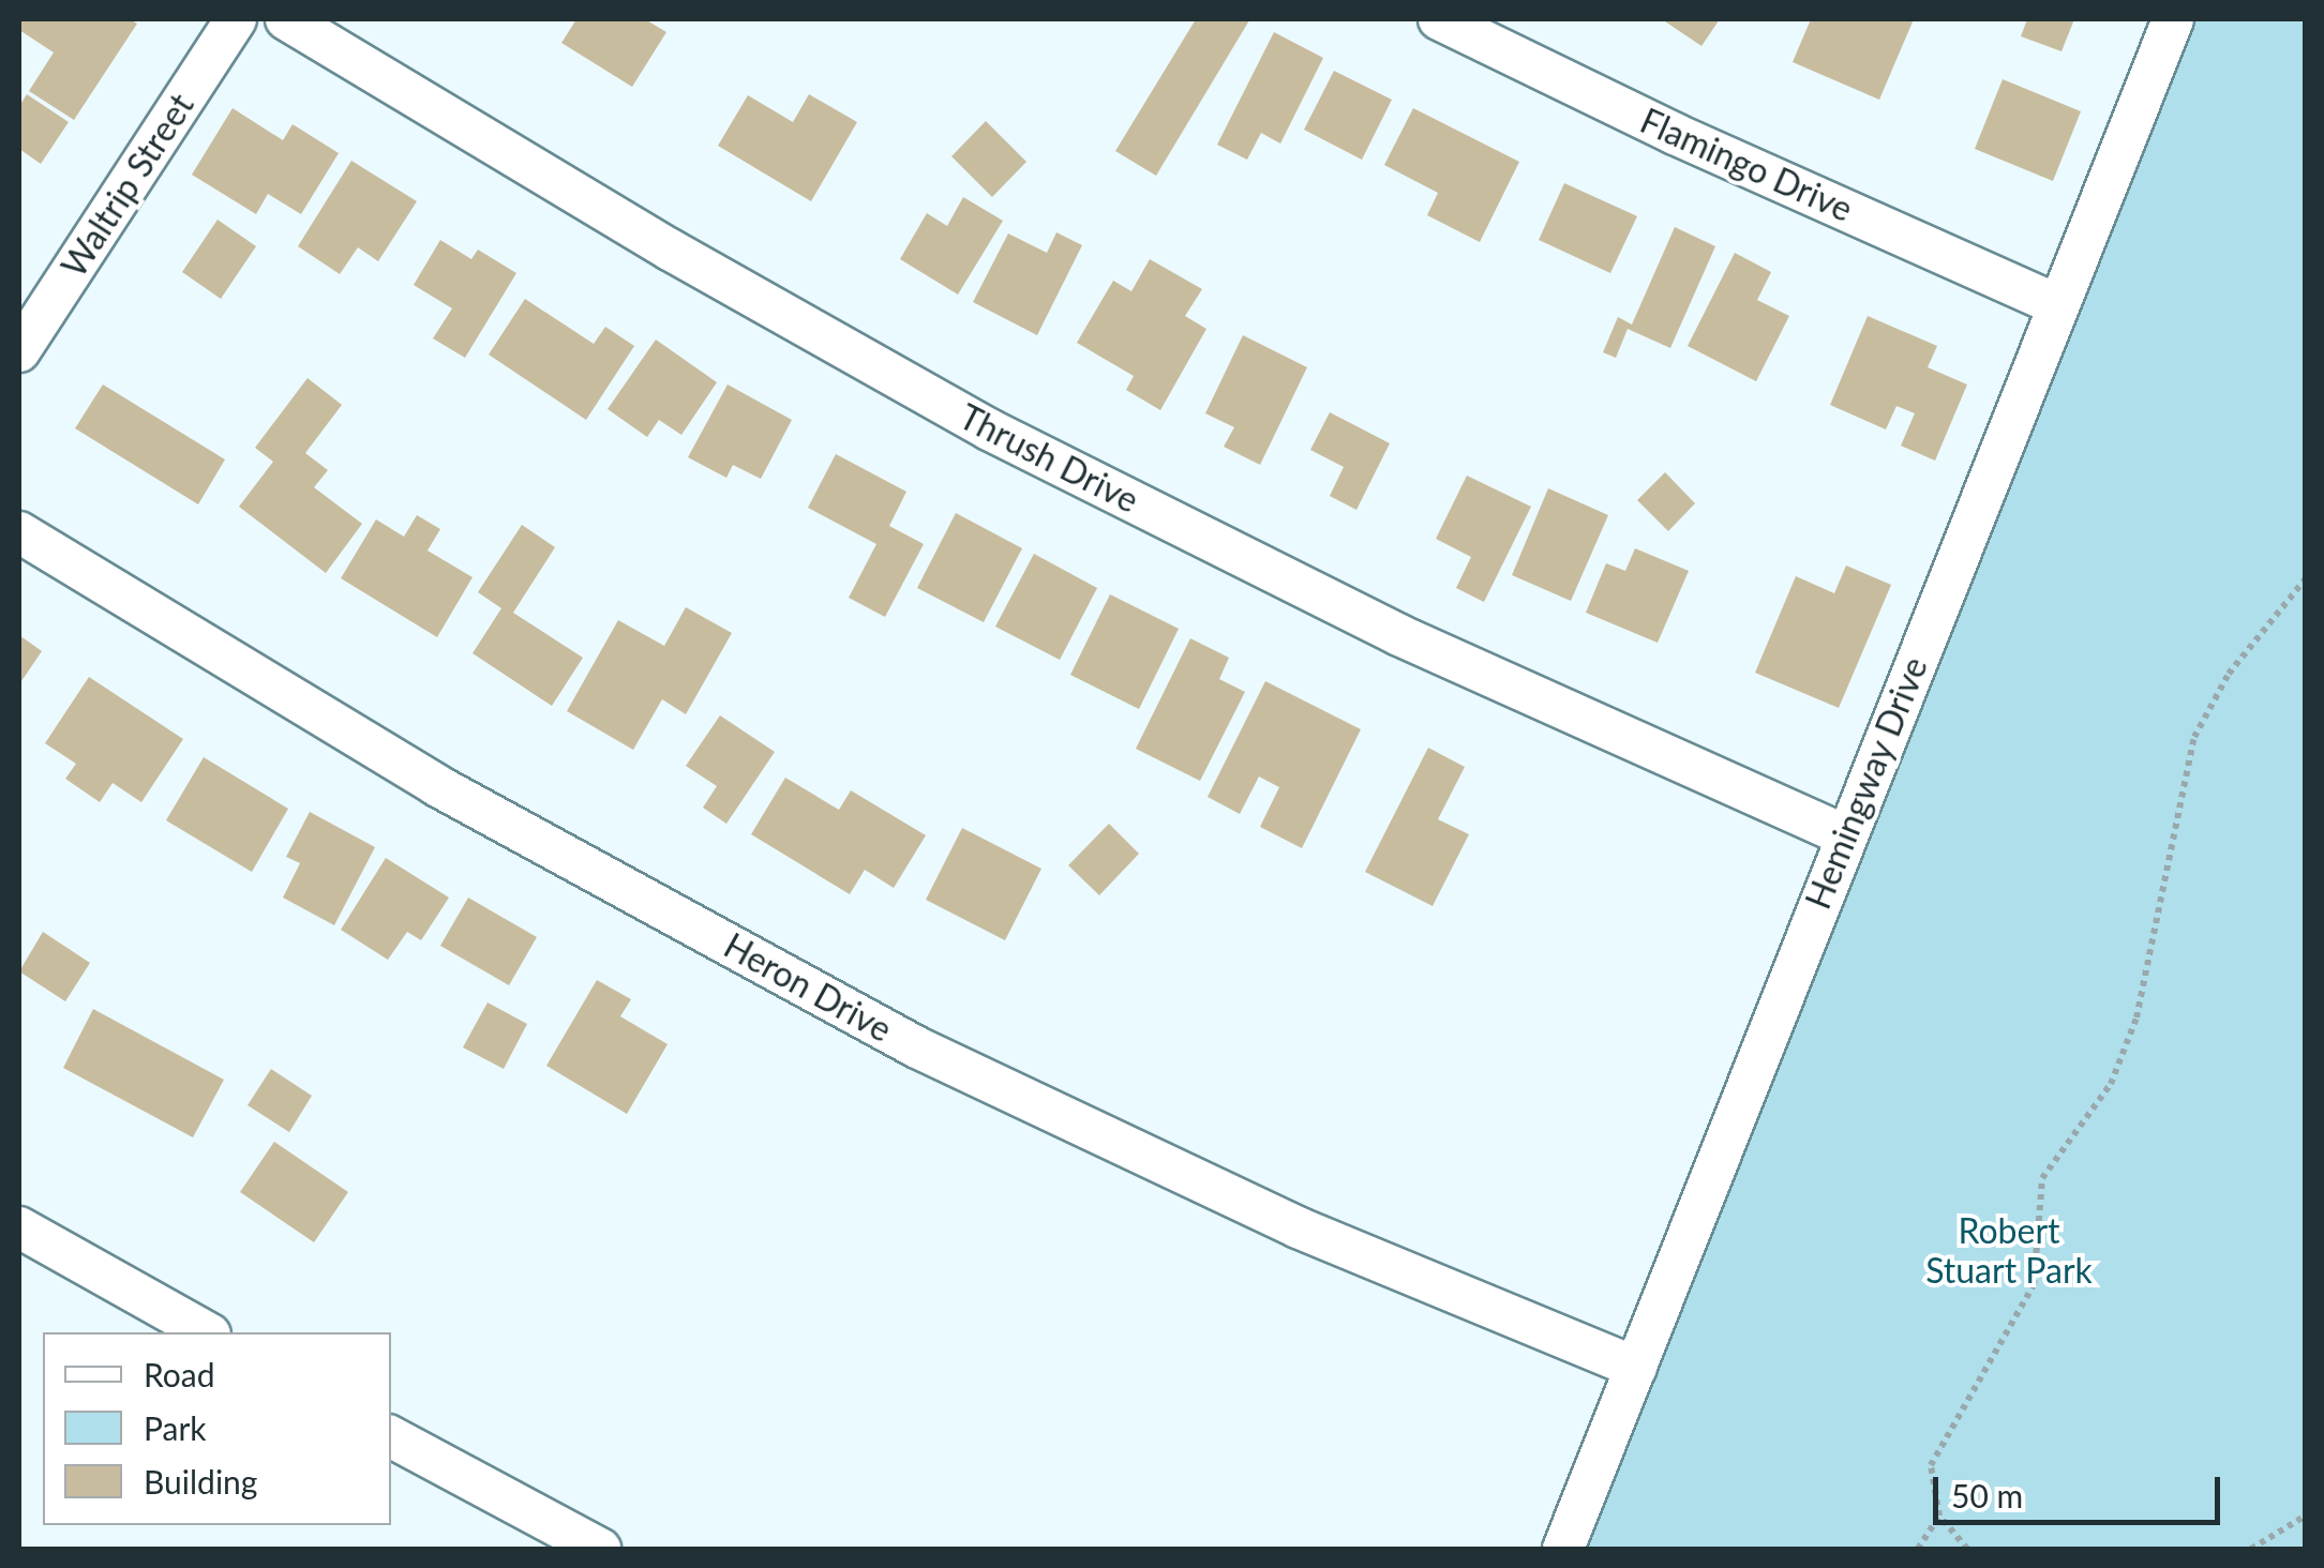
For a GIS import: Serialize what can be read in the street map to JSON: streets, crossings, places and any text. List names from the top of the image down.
{
  "streets": {
    "street": [
      "Flamingo Drive",
      "Waltrip Street",
      "Thrush Drive",
      "Hemingway Drive",
      "Heron Drive"
    ]
  },
  "crossings": [
    ["Flamingo Drive", "Hemingway Drive"],
    ["Thrush Drive", "Hemingway Drive"],
    ["Hemingway Drive", "Heron Drive"]
  ],
  "parks": ["Robert Stuart Park"],
  "legend": ["Road", "Park", "Building"],
  "scale_bar": "50 m"
}
